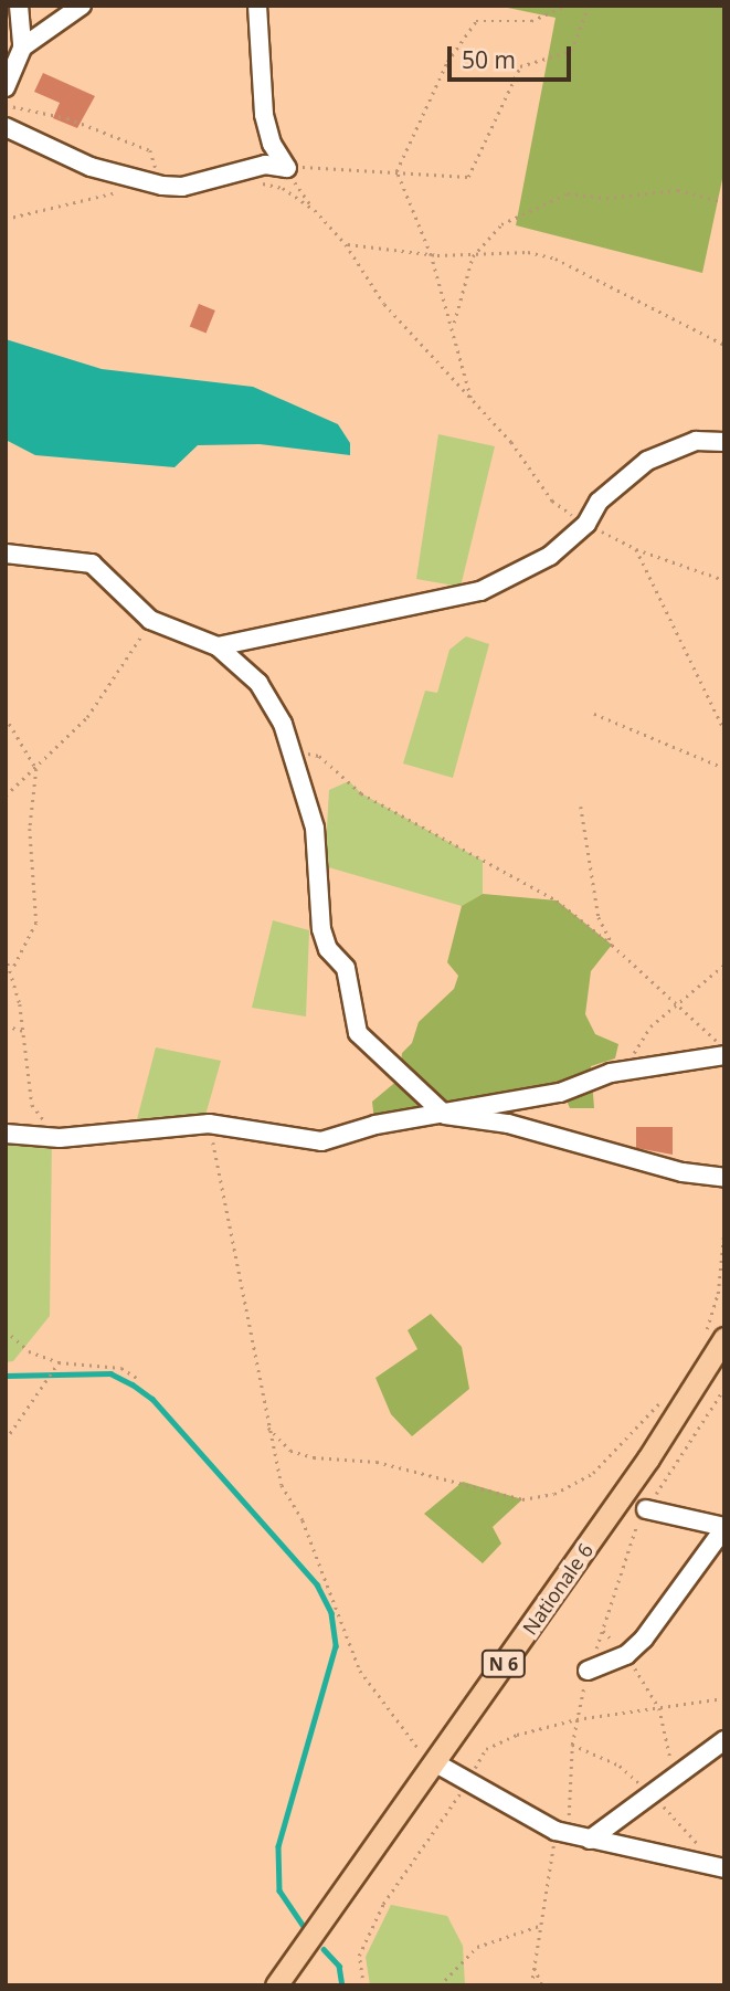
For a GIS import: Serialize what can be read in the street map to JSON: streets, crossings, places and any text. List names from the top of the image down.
{
  "streets": {
    "main road": ["Nationale 6", "N 6"]
  },
  "scale_bar": "50 m"
}
